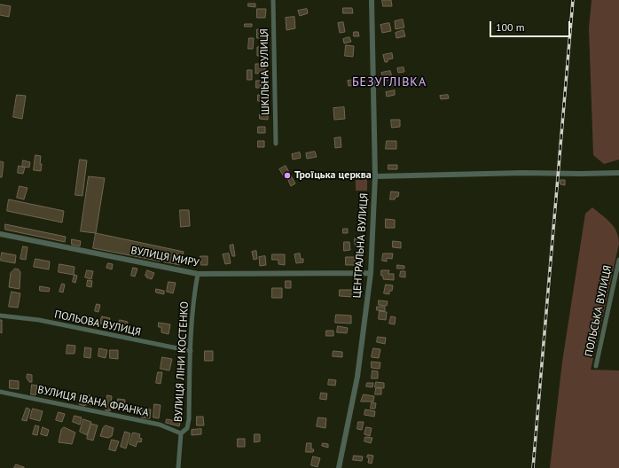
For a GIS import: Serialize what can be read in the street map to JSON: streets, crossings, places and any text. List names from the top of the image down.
{
  "streets": {
    "street": [
      "ШКІЛЬНА ВУЛИЦЯ",
      "ЦЕНТРАЛЬНА ВУЛИЦЯ",
      "ВУЛИЦЯ МИРУ",
      "ПОЛЬСЬКА ВУЛИЦЯ",
      "ПОЛЬОВА ВУЛИЦЯ",
      "ВУЛИЦЯ ЛІНИ КОСТЕНКО",
      "ВУЛИЦЯ ІВАНА ФРАНКА"
    ]
  },
  "crossings": [
    ["ЦЕНТРАЛЬНА ВУЛИЦЯ", "ВУЛИЦЯ МИРУ"],
    ["ВУЛИЦЯ МИРУ", "ВУЛИЦЯ ЛІНИ КОСТЕНКО"],
    ["ПОЛЬОВА ВУЛИЦЯ", "ВУЛИЦЯ ЛІНИ КОСТЕНКО"],
    ["ВУЛИЦЯ ЛІНИ КОСТЕНКО", "ВУЛИЦЯ ІВАНА ФРАНКА"]
  ],
  "districts": ["БЕЗУГЛІВКА"],
  "places": ["Троїцька церква"],
  "scale_bar": "100 m"
}
